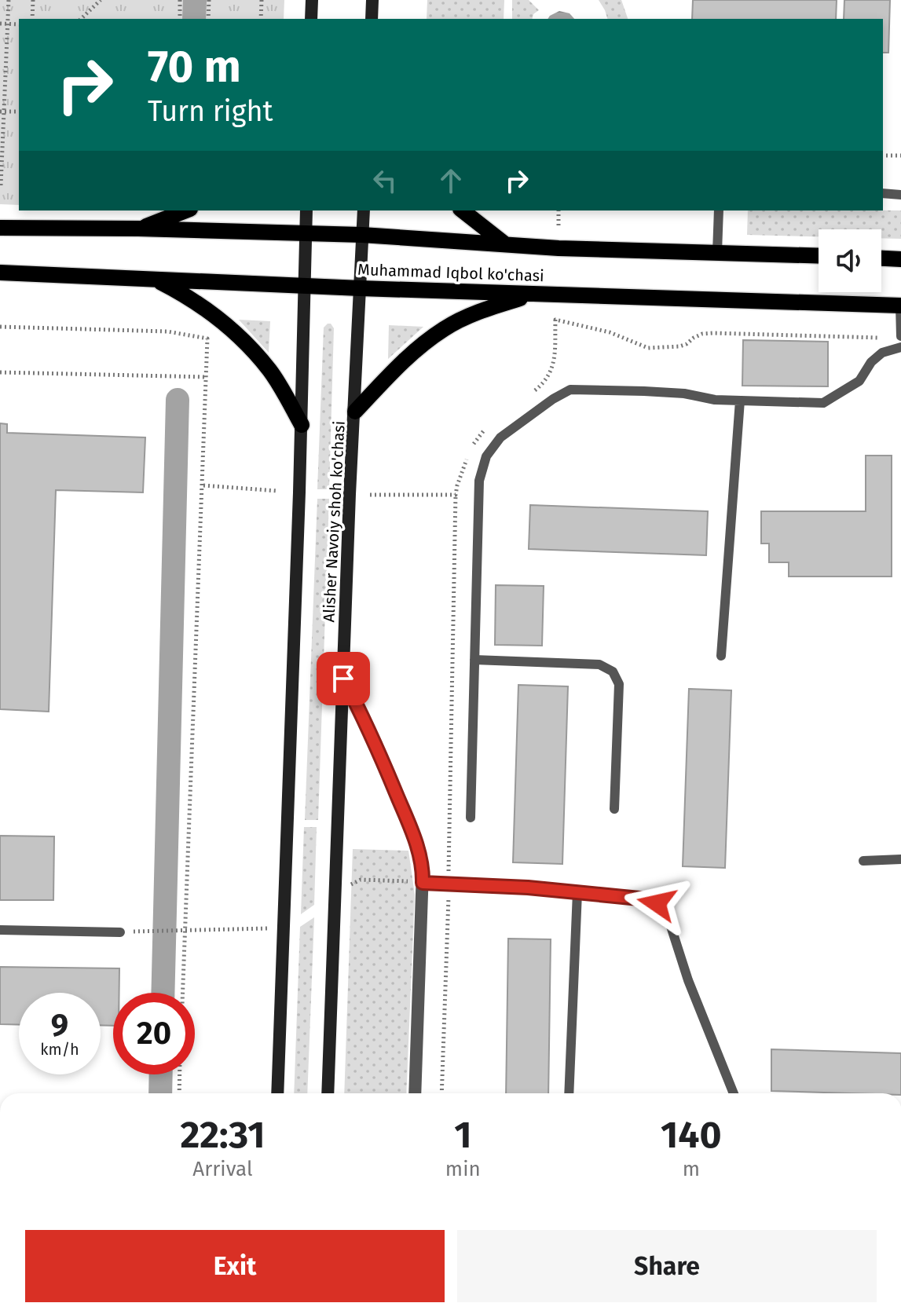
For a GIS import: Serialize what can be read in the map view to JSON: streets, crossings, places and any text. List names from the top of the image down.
{
  "streets": {
    "main road": ["Muhammad Iqbol ko'chasi", "Alisher Navoiy shoh ko'chasi"]
  },
  "crossings": [
    ["Muhammad Iqbol ko'chasi", "Alisher Navoiy shoh ko'chasi"]
  ],
  "page": {
    "turn": ["70 m", "Turn right"],
    "speed": "9 km/h",
    "limit": "20",
    "eta": [
      "22:31",
      "Arrival",
      "1",
      "min",
      "140",
      "m"
    ],
    "buttons": ["Exit", "Share"]
  }
}
